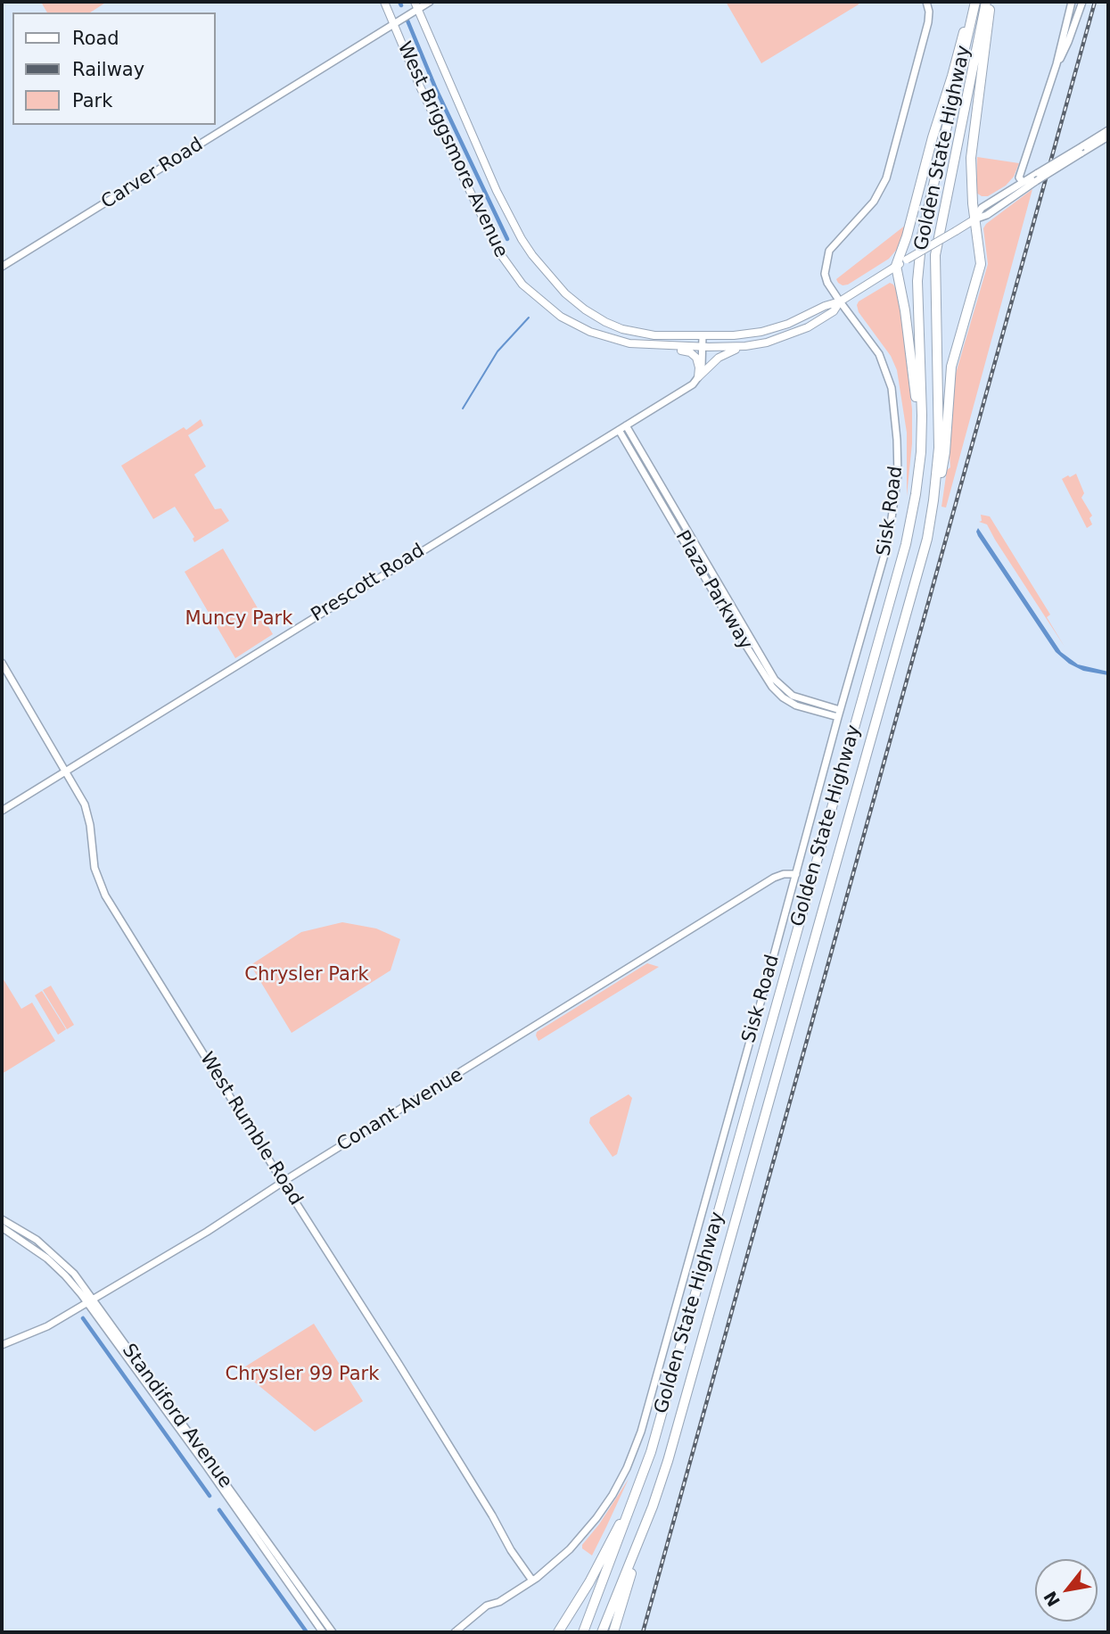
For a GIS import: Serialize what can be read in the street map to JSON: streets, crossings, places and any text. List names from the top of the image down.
{
  "streets": {
    "highway": ["Golden State Highway"],
    "main road": ["West Briggsmore Avenue"],
    "street": [
      "Carver Road",
      "Sisk Road",
      "Prescott Road",
      "Plaza Parkway",
      "Conant Avenue",
      "West Rumble Road",
      "Standiford Avenue"
    ]
  },
  "crossings": [
    ["West Briggsmore Avenue", "Carver Road"],
    ["West Briggsmore Avenue", "Sisk Road"],
    ["Sisk Road", "Plaza Parkway"],
    ["Sisk Road", "Conant Avenue"],
    ["Sisk Road", "West Rumble Road"],
    ["Prescott Road", "Plaza Parkway"],
    ["Prescott Road", "West Rumble Road"],
    ["Conant Avenue", "West Rumble Road"],
    ["Conant Avenue", "Standiford Avenue"]
  ],
  "parks": ["Muncy Park", "Chrysler Park", "Chrysler 99 Park"],
  "legend": ["Road", "Railway", "Park"],
  "north": "bottom left"
}
